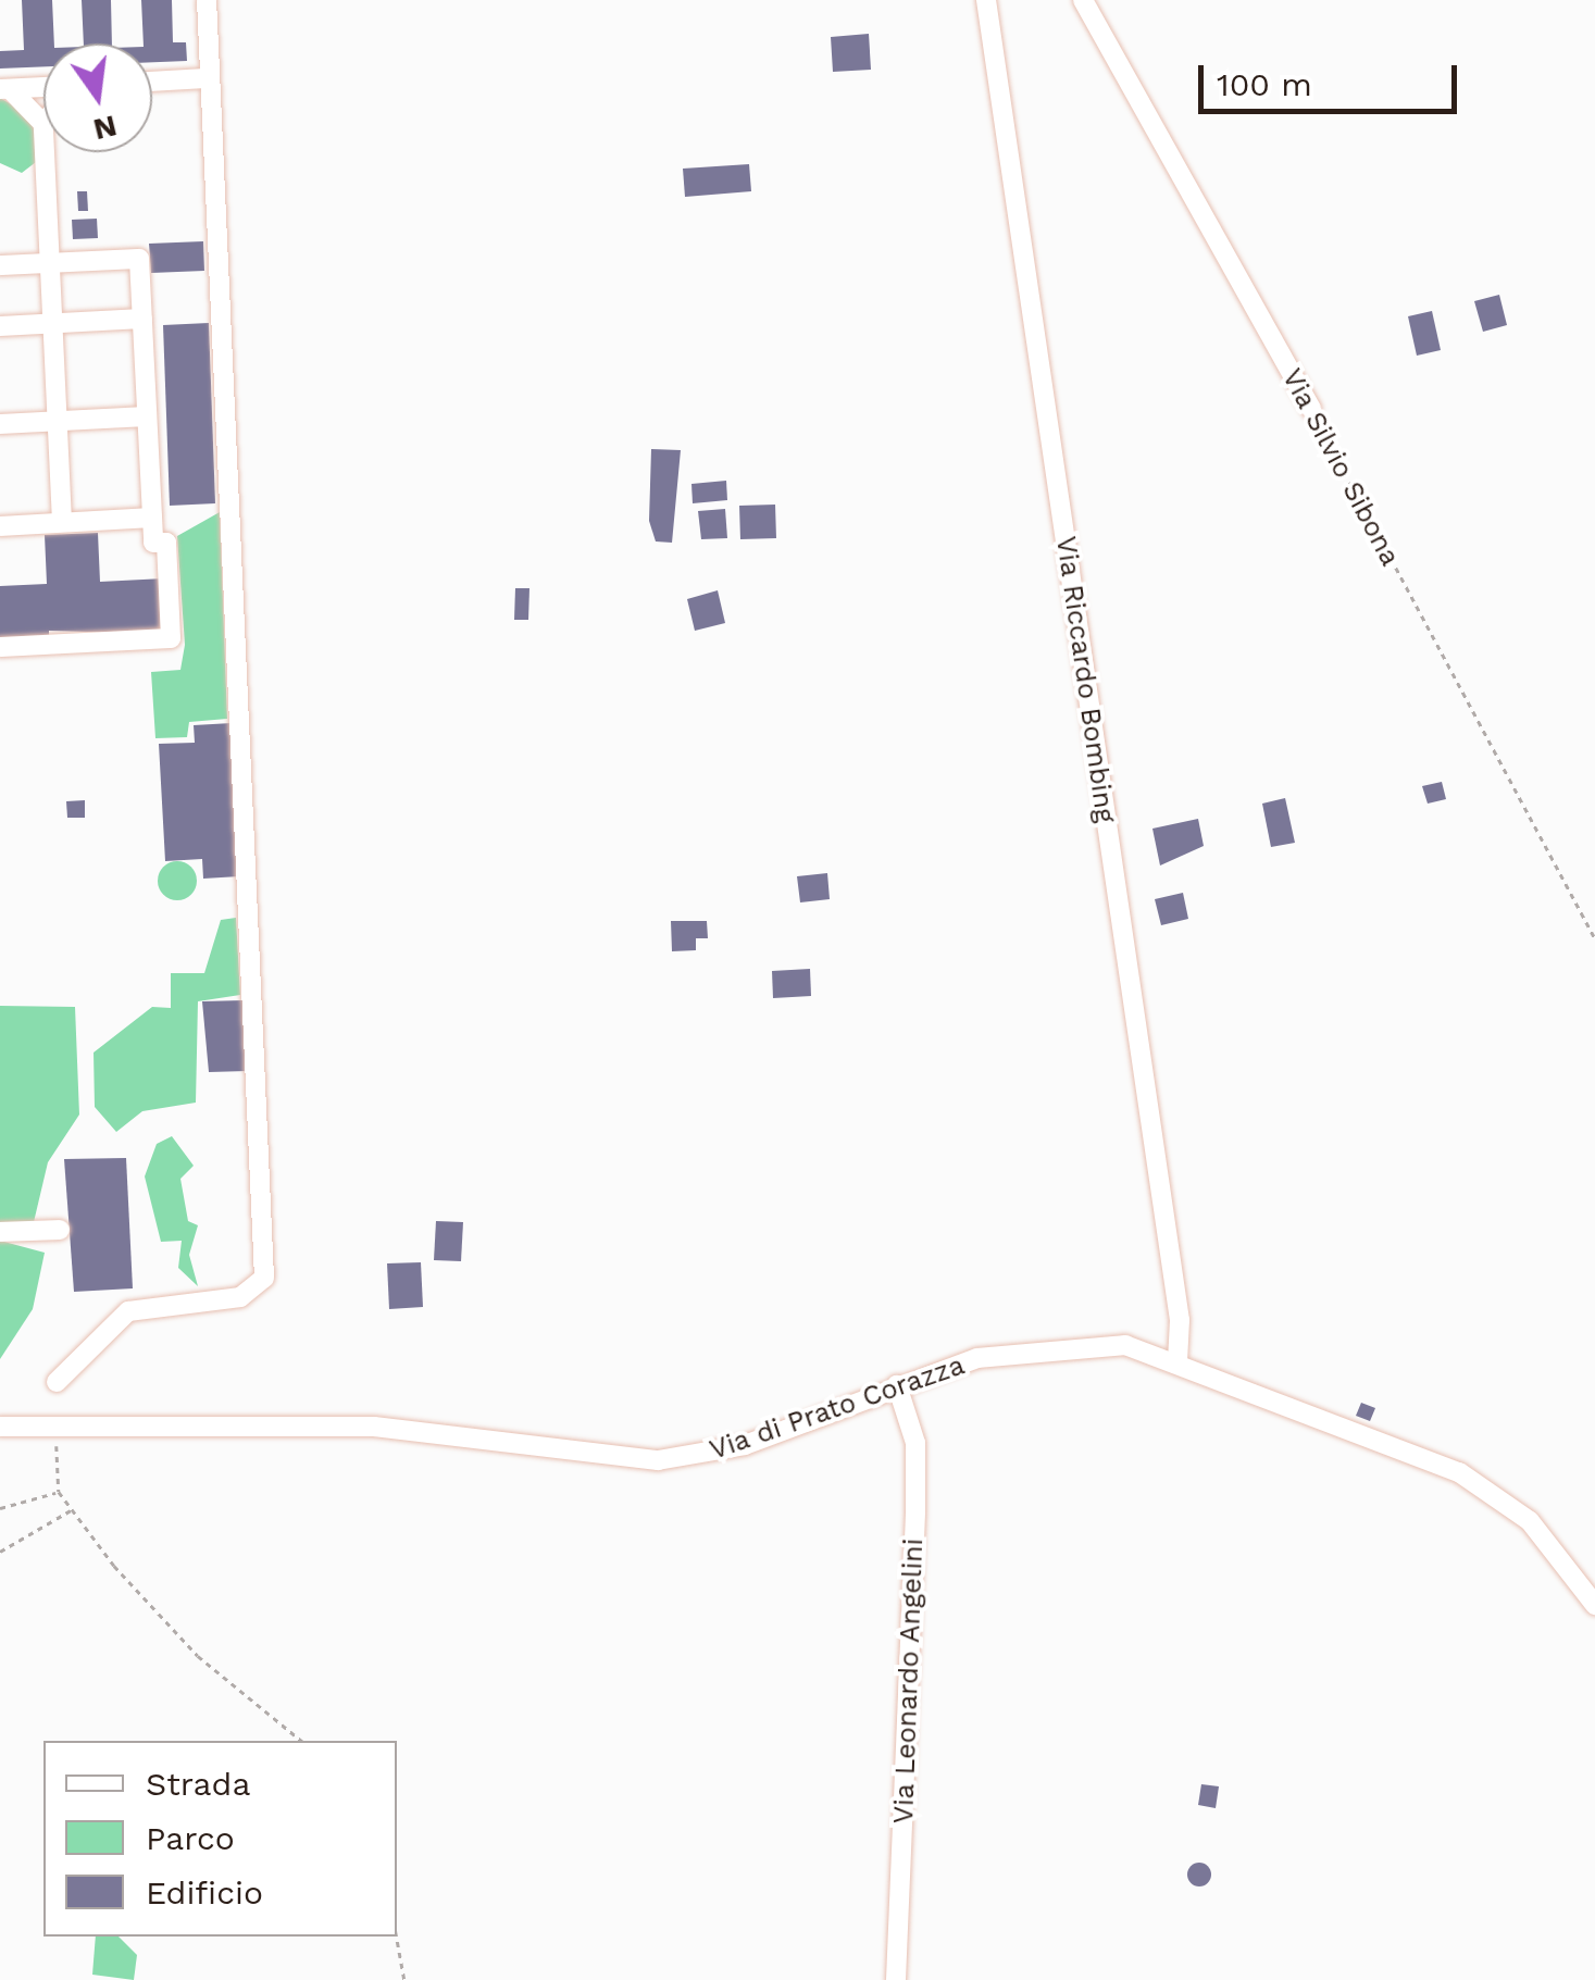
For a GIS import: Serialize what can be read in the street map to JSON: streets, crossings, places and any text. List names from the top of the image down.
{
  "streets": {
    "street": [
      "Via Silvio Sibona",
      "Via Riccardo Bombing",
      "Via di Prato Corazza",
      "Via Leonardo Angelini"
    ]
  },
  "crossings": [
    ["Via Riccardo Bombing", "Via di Prato Corazza"],
    ["Via di Prato Corazza", "Via Leonardo Angelini"]
  ],
  "legend": ["Strada", "Parco", "Edificio"],
  "scale_bar": "100 m",
  "north": "bottom"
}
